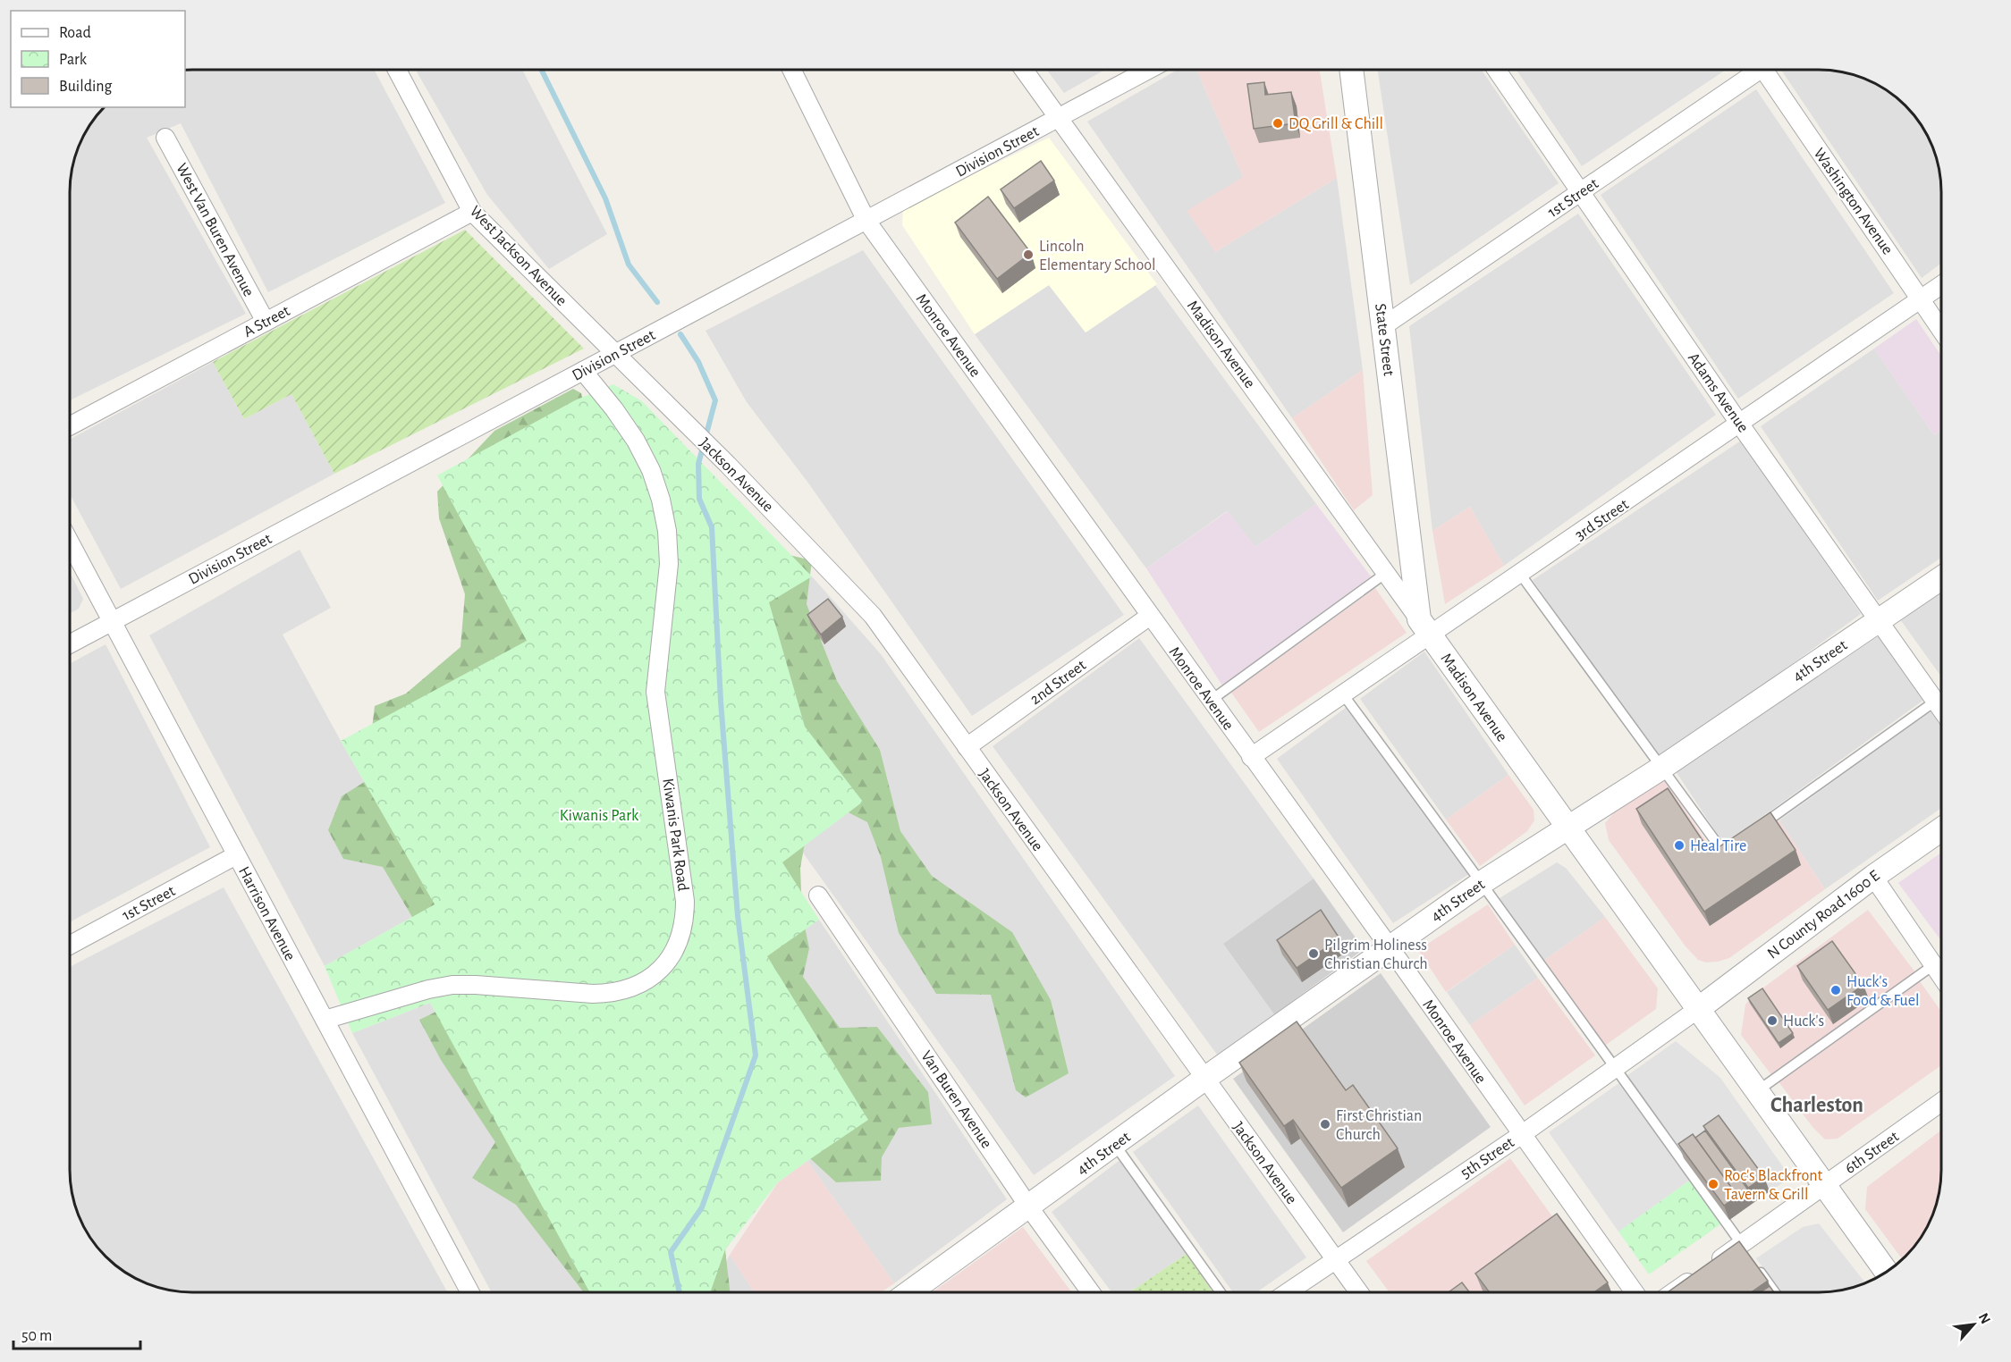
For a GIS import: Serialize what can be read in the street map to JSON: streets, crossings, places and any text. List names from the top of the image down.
{
  "streets": {
    "street": [
      "Division Street",
      "1st Street",
      "Washington Avenue",
      "West Van Buren Avenue",
      "West Jackson Avenue",
      "A Street",
      "Monroe Avenue",
      "State Street",
      "Madison Avenue",
      "Adams Avenue",
      "Jackson Avenue",
      "3rd Street",
      "4th Street",
      "2nd Street",
      "Kiwanis Park Road",
      "Harrison Avenue",
      "N County Road 1600 E",
      "Van Buren Avenue",
      "6th Street",
      "5th Street"
    ]
  },
  "crossings": [
    ["Division Street", "West Jackson Avenue"],
    ["Division Street", "Monroe Avenue"],
    ["Division Street", "Madison Avenue"],
    ["Division Street", "Jackson Avenue"],
    ["Division Street", "Kiwanis Park Road"],
    ["Division Street", "Harrison Avenue"],
    ["1st Street", "State Street"],
    ["1st Street", "Adams Avenue"],
    ["1st Street", "Harrison Avenue"],
    ["Washington Avenue", "3rd Street"],
    ["West Van Buren Avenue", "A Street"],
    ["West Jackson Avenue", "A Street"],
    ["West Jackson Avenue", "Jackson Avenue"],
    ["Monroe Avenue", "3rd Street"],
    ["Monroe Avenue", "4th Street"],
    ["Monroe Avenue", "2nd Street"],
    ["Monroe Avenue", "5th Street"],
    ["State Street", "Madison Avenue"],
    ["State Street", "3rd Street"],
    ["Madison Avenue", "3rd Street"],
    ["Madison Avenue", "4th Street"],
    ["Madison Avenue", "N County Road 1600 E"],
    ["Madison Avenue", "6th Street"],
    ["Madison Avenue", "5th Street"],
    ["Adams Avenue", "3rd Street"],
    ["Adams Avenue", "4th Street"],
    ["Jackson Avenue", "4th Street"],
    ["Jackson Avenue", "2nd Street"],
    ["Jackson Avenue", "5th Street"],
    ["4th Street", "Van Buren Avenue"],
    ["Kiwanis Park Road", "Harrison Avenue"],
    ["N County Road 1600 E", "5th Street"]
  ],
  "districts": ["Charleston"],
  "parks": ["Kiwanis Park"],
  "places": [
    "DQ Grill & Chill",
    "Lincoln Elementary School",
    "Heal Tire",
    "Pilgrim Holiness Christian Church",
    "Huck's Food & Fuel",
    "Huck's",
    "First Christian Church",
    "Roc's Blackfront Tavern & Grill"
  ],
  "legend": ["Road", "Park", "Building"],
  "scale_bar": "50 m",
  "north": "top right"
}
